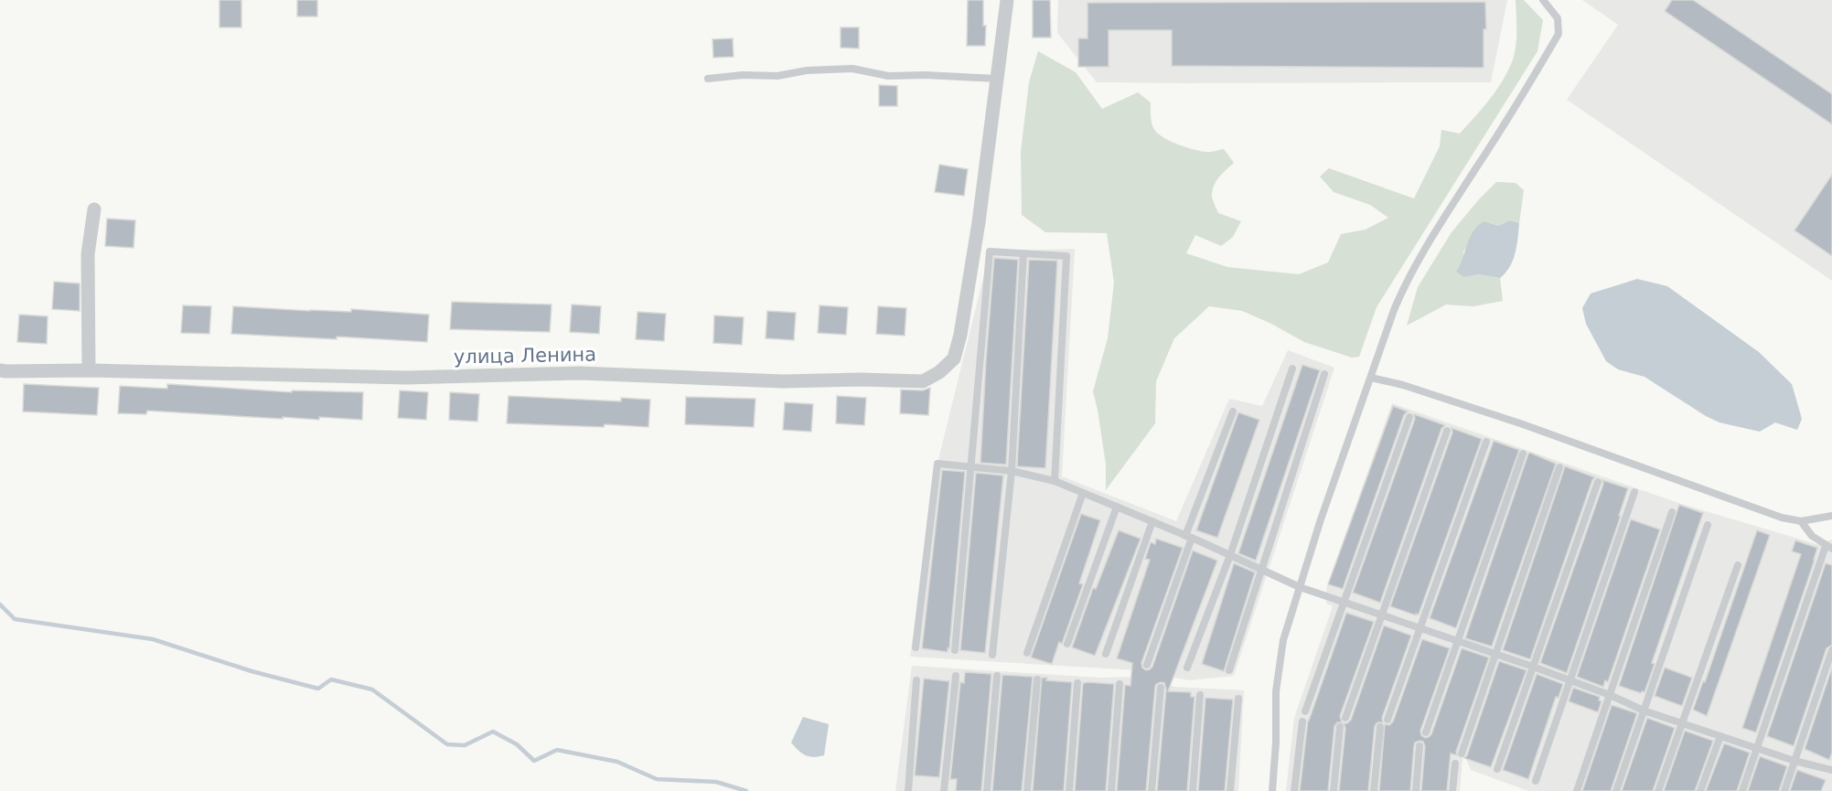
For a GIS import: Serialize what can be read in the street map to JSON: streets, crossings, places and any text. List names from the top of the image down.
{
  "streets": {
    "street": ["улица Ленина"]
  }
}
